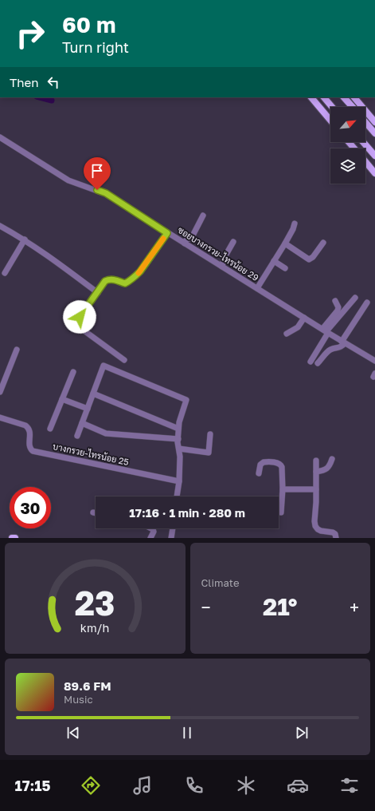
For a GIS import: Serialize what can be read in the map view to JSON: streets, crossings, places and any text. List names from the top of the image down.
{
  "streets": {
    "street": ["ซอยบางกรวย-ไทรน้อย 29", "บางกรวย-ไทรน้อย 25"]
  },
  "north": "top right",
  "page": {
    "turn": ["60 m", "Turn right"],
    "then": "Then",
    "limit": "30",
    "trip": "17:16 · 1 min · 280 m",
    "tile": "Climate",
    "heat": ["−", "21°", "+"],
    "song": ["89.6 FM", "Music"],
    "tabs": "17:15",
    "gauge": ["23", "km/h"]
  }
}
